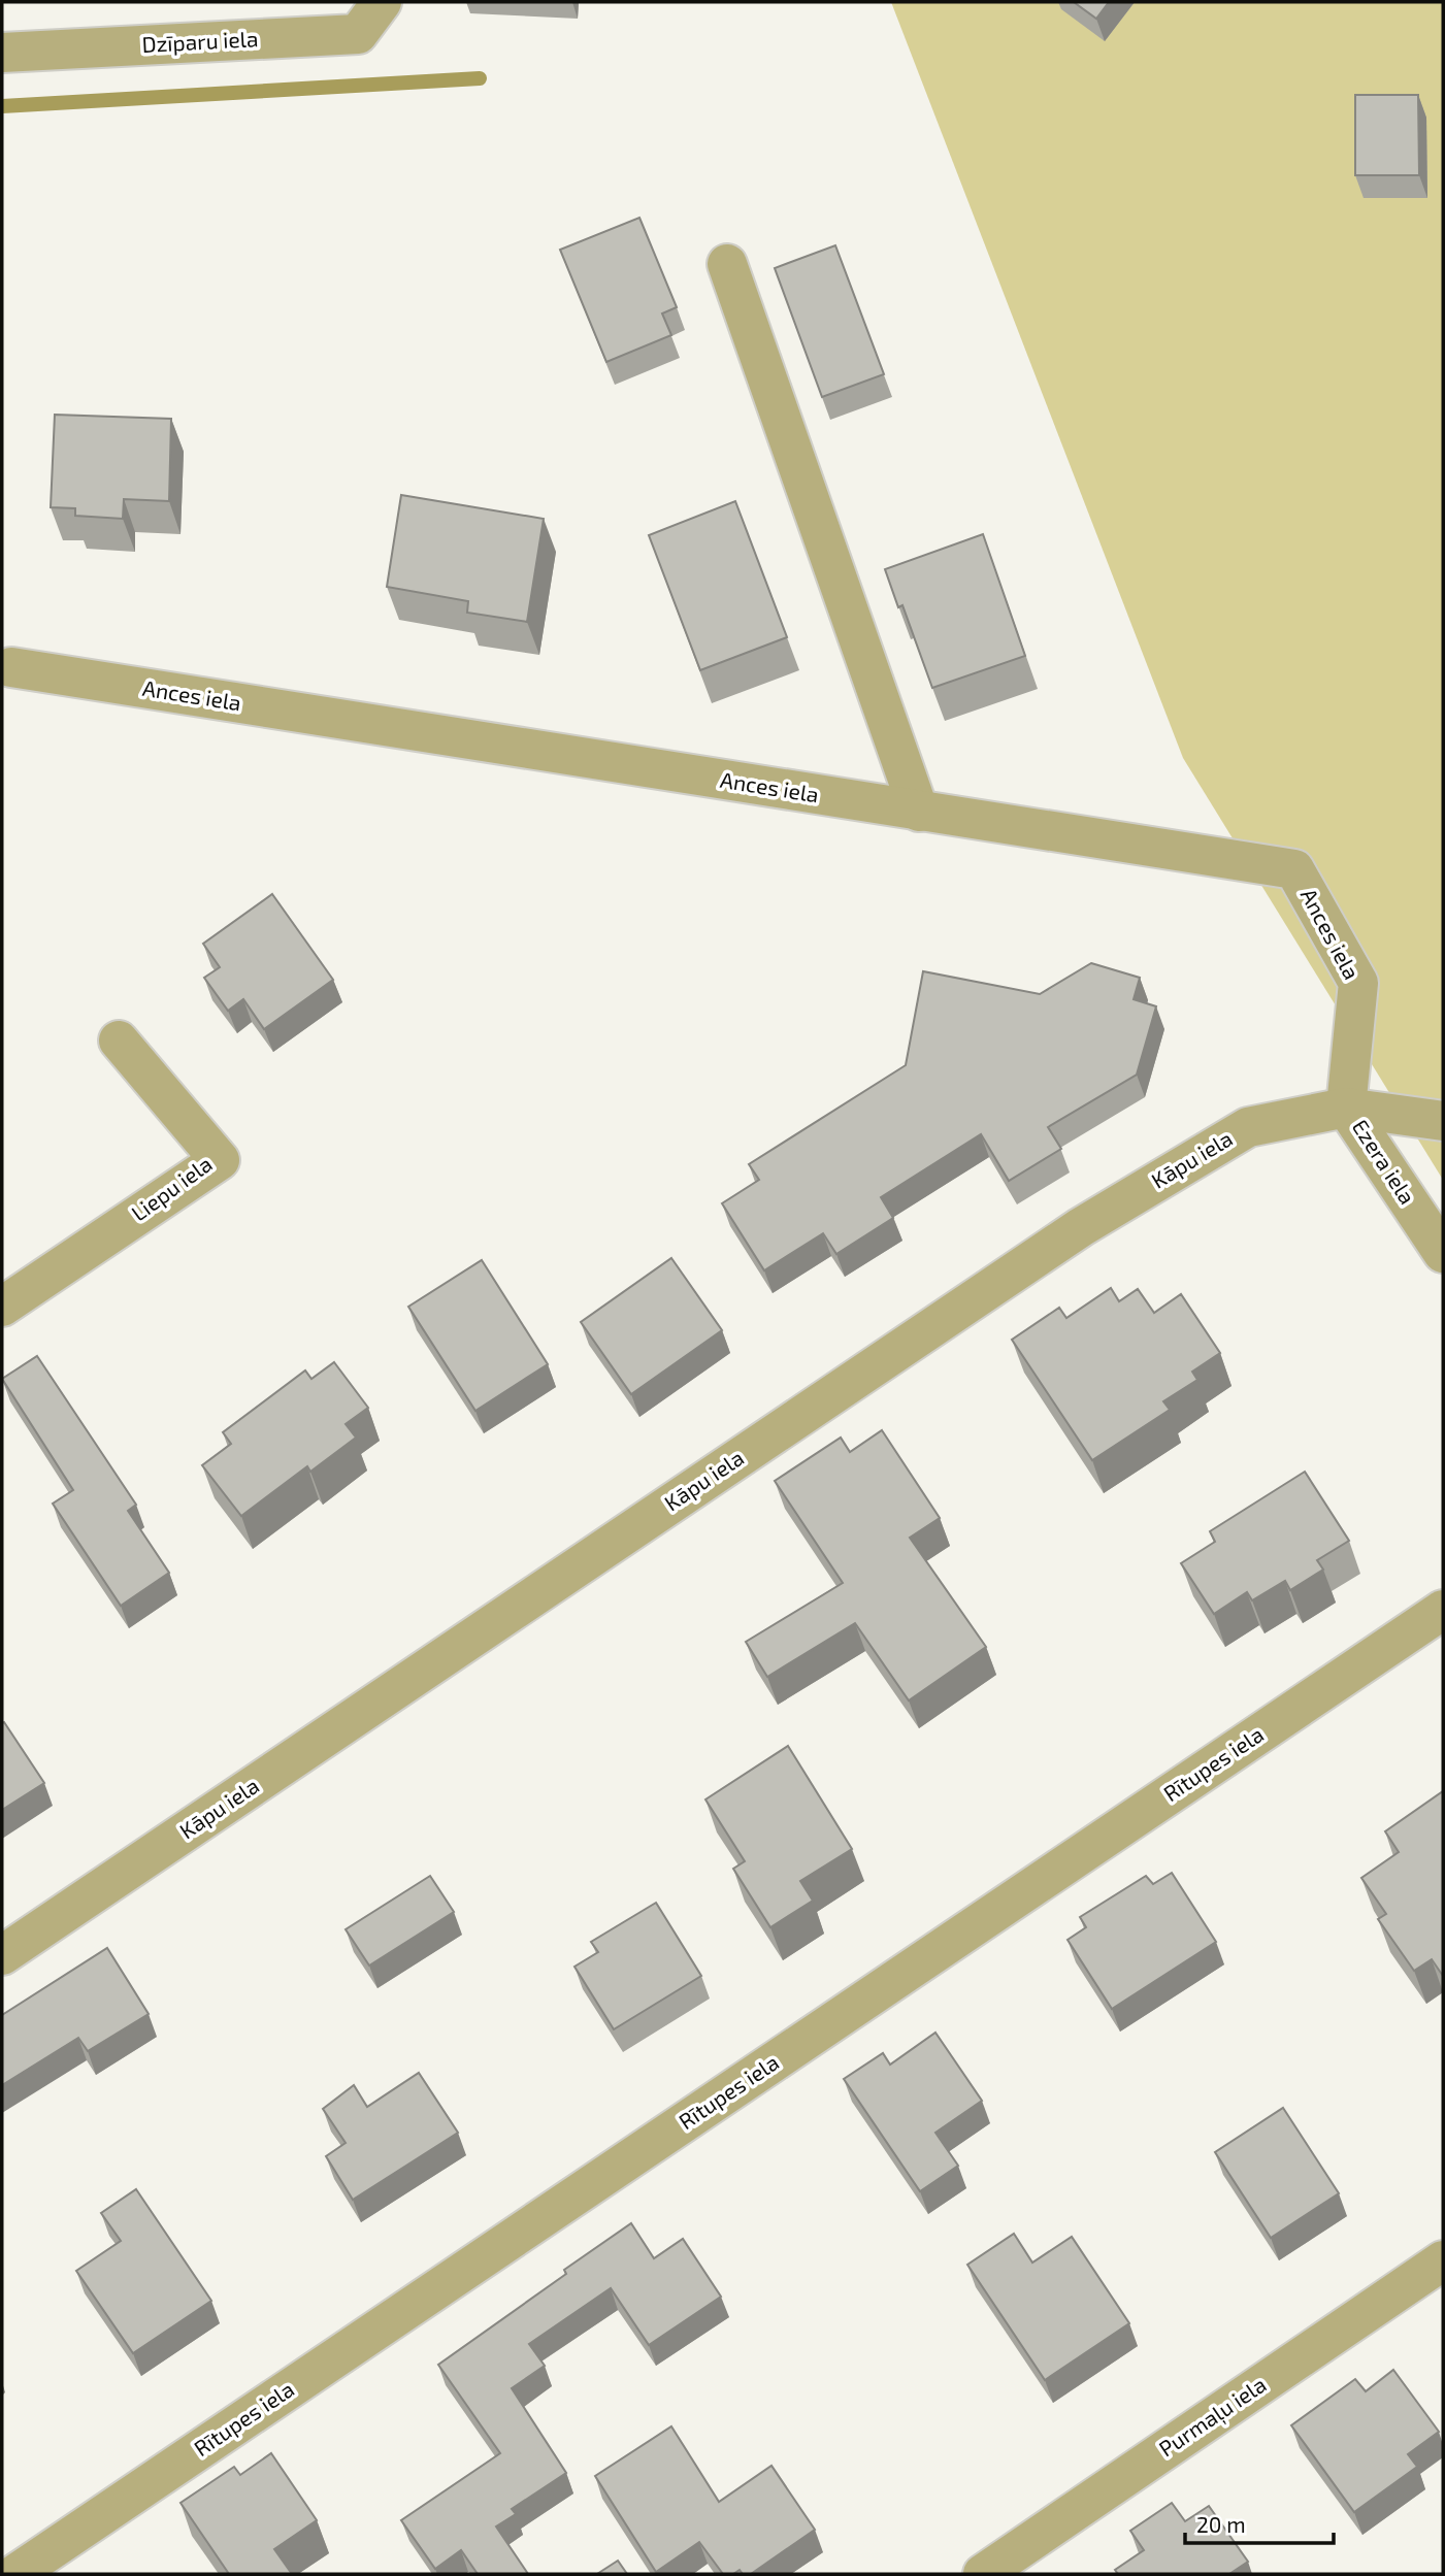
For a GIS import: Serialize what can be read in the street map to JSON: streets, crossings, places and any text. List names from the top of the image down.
{
  "streets": {
    "street": [
      "Dzīparu iela",
      "Ances iela",
      "Kāpu iela",
      "Ezera iela",
      "Liepu iela",
      "Rītupes iela",
      "Purmaļu iela"
    ]
  },
  "crossings": [
    ["Ances iela", "Kāpu iela"],
    ["Ances iela", "Ezera iela"],
    ["Kāpu iela", "Ezera iela"]
  ],
  "scale_bar": "20 m"
}
